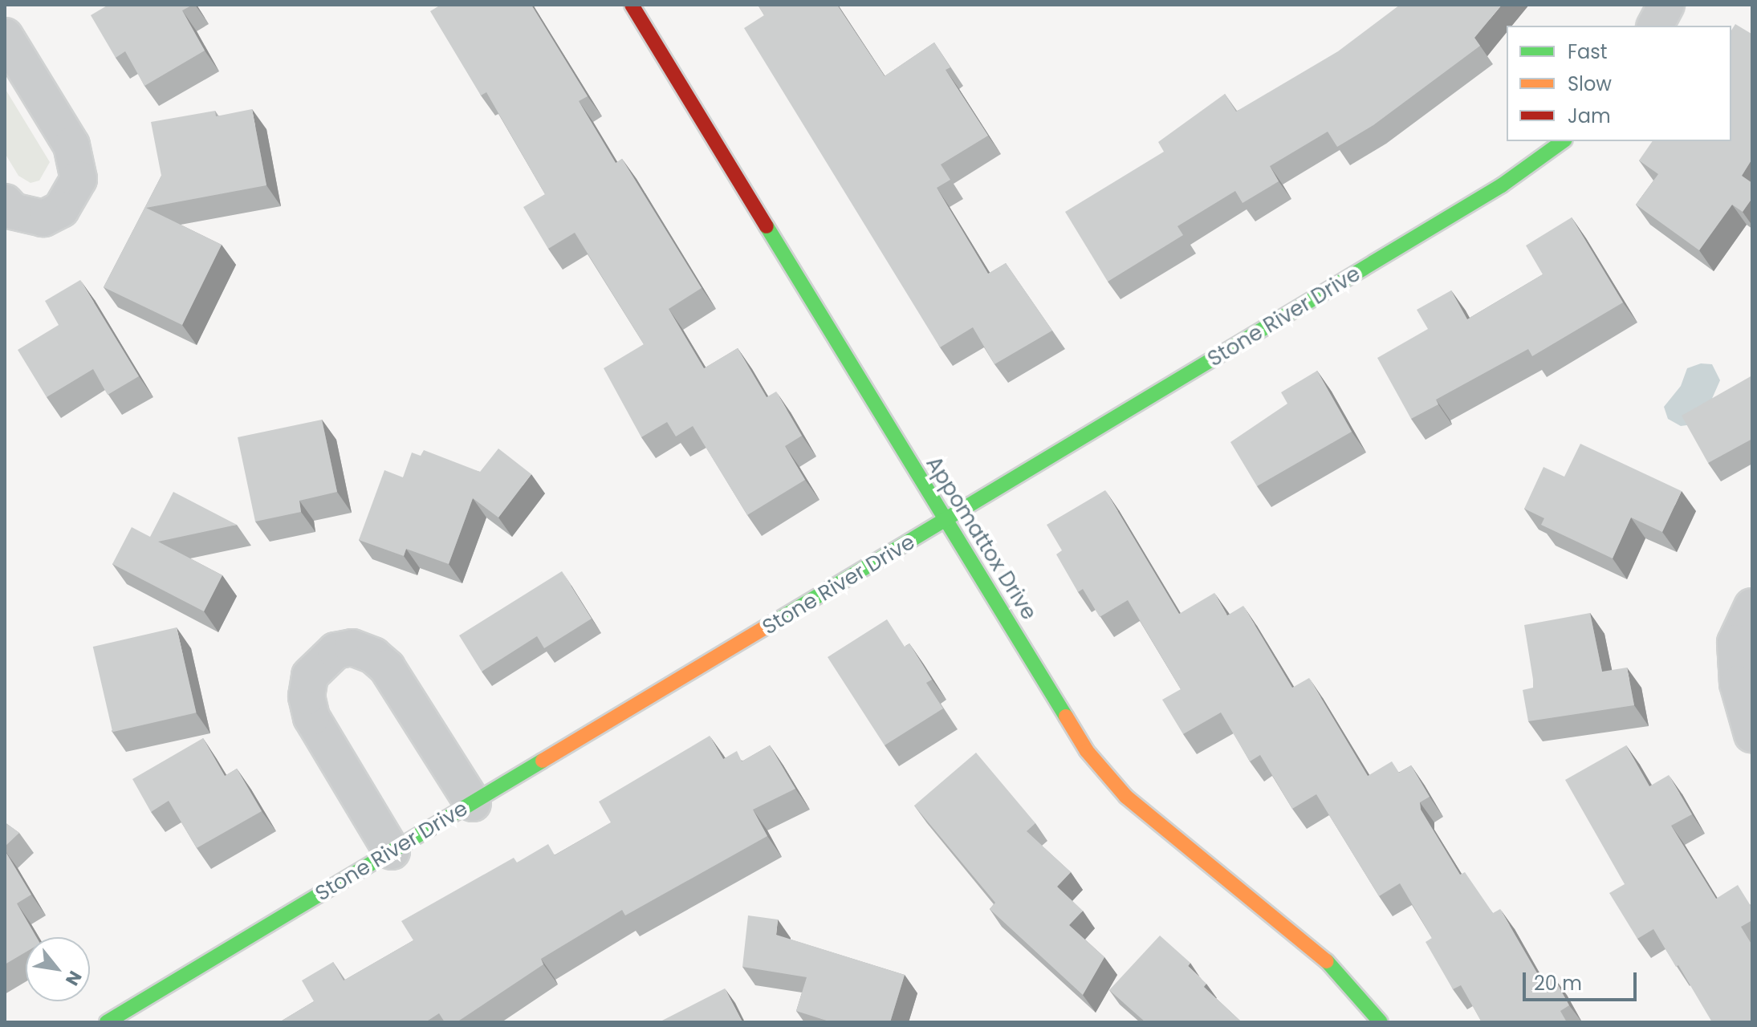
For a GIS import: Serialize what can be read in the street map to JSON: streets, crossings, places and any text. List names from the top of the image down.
{
  "streets": {
    "street": ["Stone River Drive", "Appomattox Drive"]
  },
  "crossings": [
    ["Stone River Drive", "Appomattox Drive"]
  ],
  "legend": ["Fast", "Slow", "Jam"],
  "scale_bar": "20 m",
  "north": "bottom right"
}
